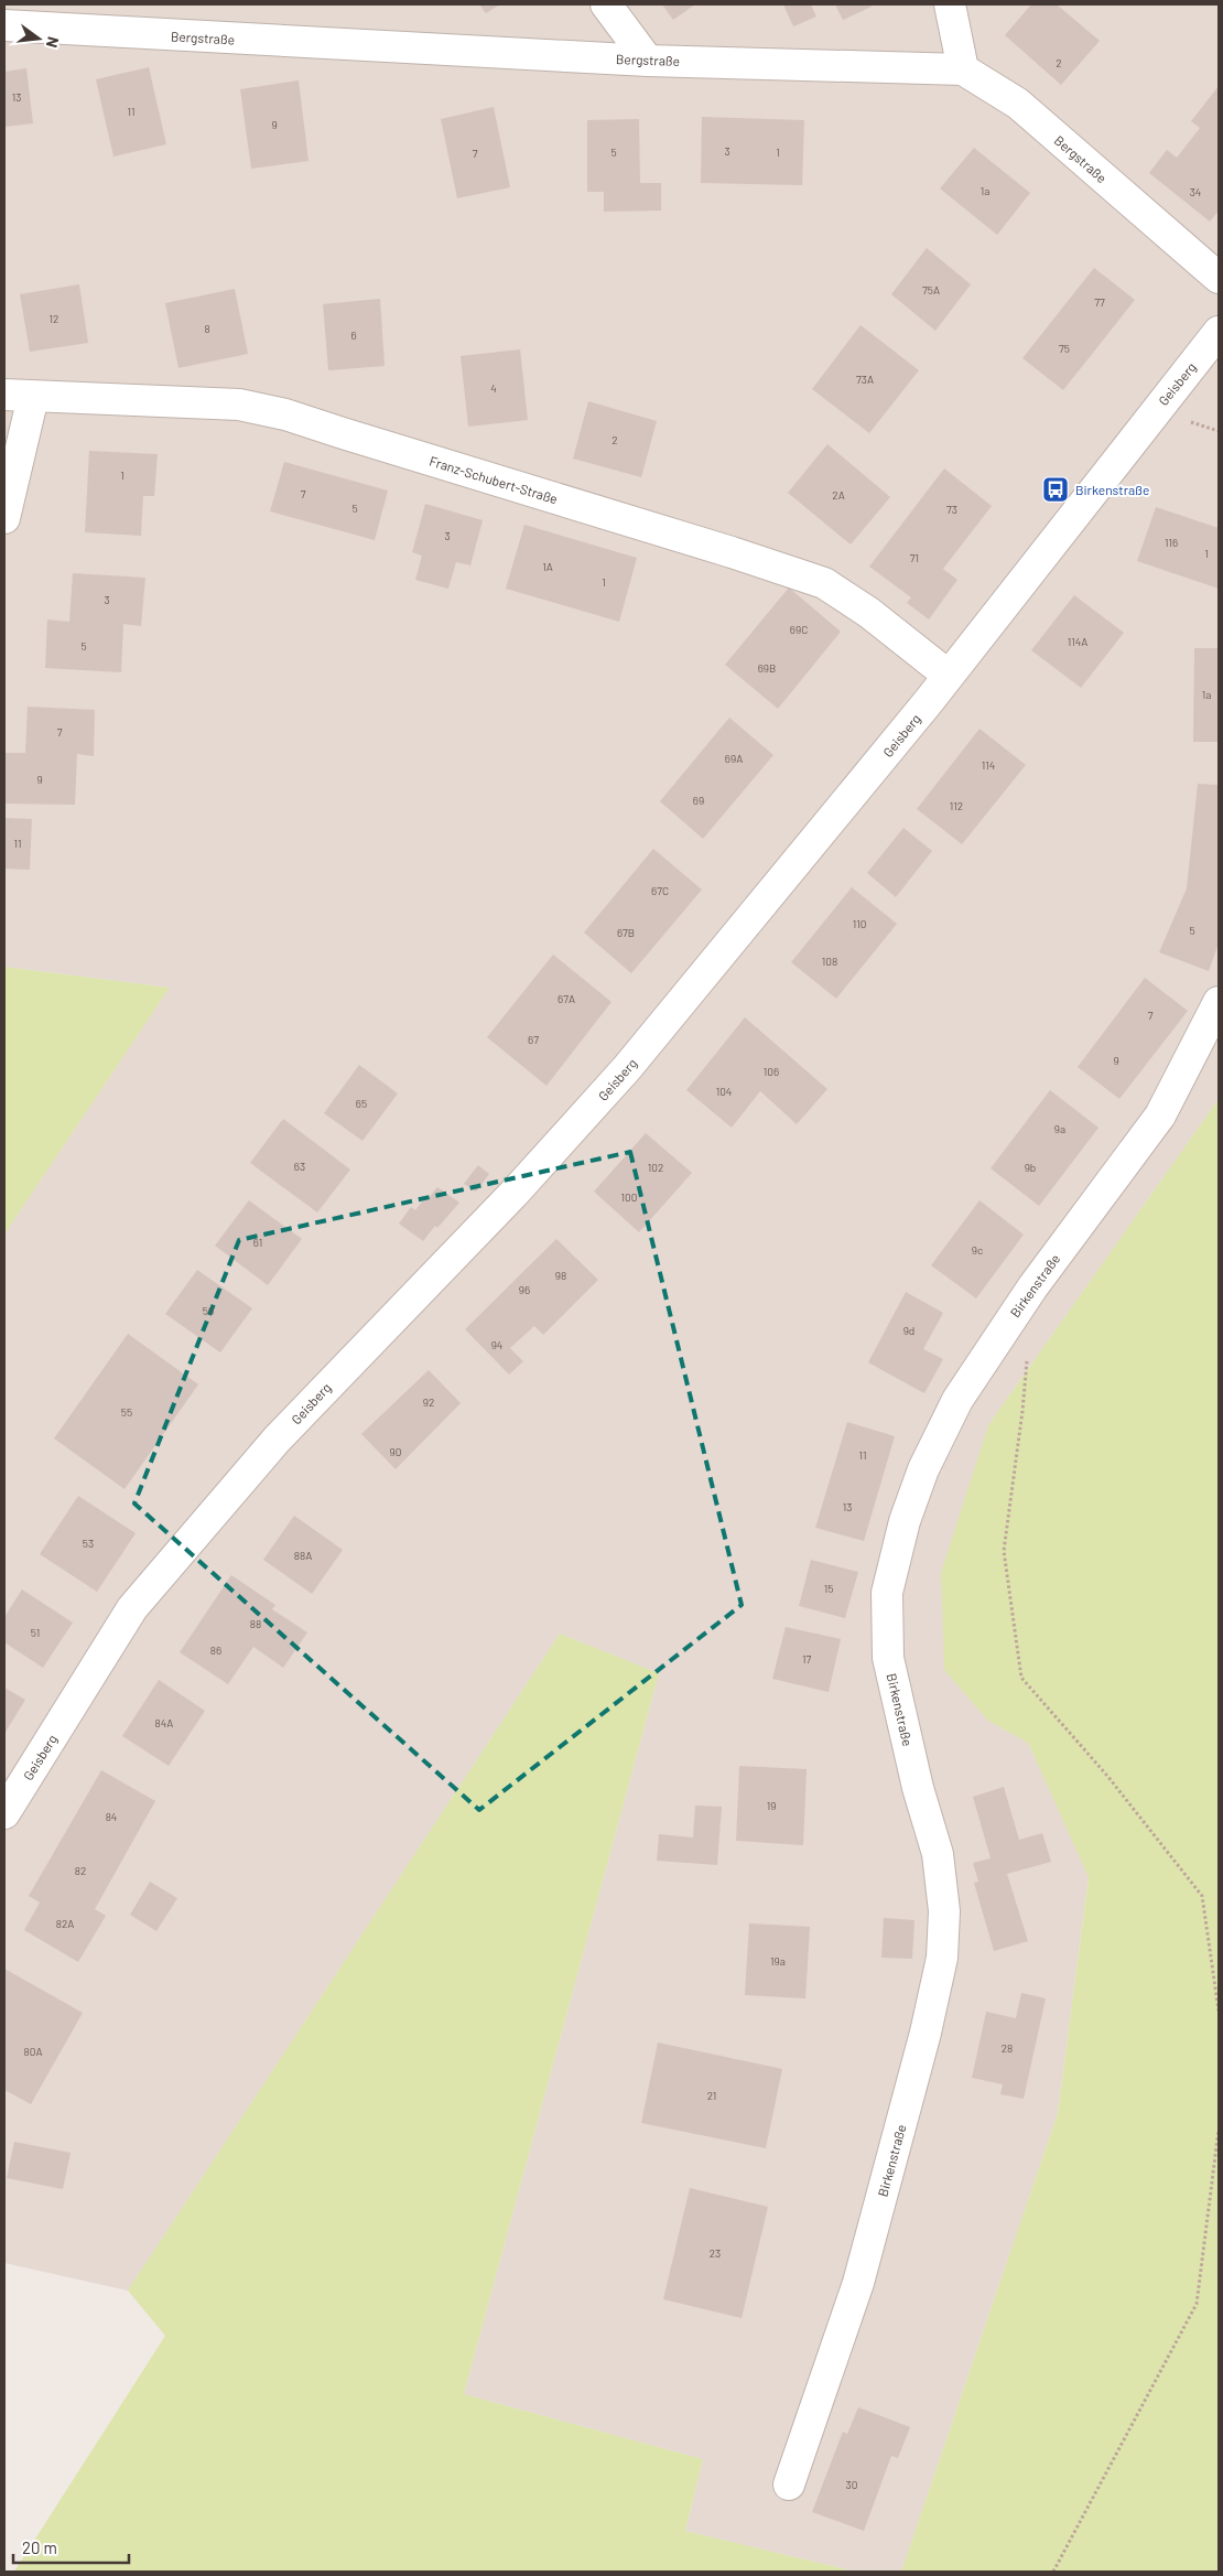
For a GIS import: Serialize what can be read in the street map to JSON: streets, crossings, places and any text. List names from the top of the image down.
{
  "streets": {
    "street": [
      "Bergstraße",
      "Geisberg",
      "Franz-Schubert-Straße",
      "Birkenstraße"
    ]
  },
  "crossings": [
    ["Geisberg", "Franz-Schubert-Straße"]
  ],
  "places": {
    "bus stop": ["Birkenstraße"]
  },
  "house_numbers": [
    "2",
    "13",
    "11",
    "9",
    "3",
    "5",
    "1",
    "7",
    "1a",
    "34",
    "75A",
    "77",
    "12",
    "8",
    "6",
    "75",
    "73A",
    "4",
    "2",
    "1",
    "7",
    "2A",
    "5",
    "73",
    "3",
    "116",
    "1",
    "71",
    "1A",
    "1",
    "3",
    "69C",
    "114A",
    "5",
    "69B",
    "1a",
    "7",
    "69A",
    "114",
    "9",
    "69",
    "112",
    "11",
    "67C",
    "110",
    "5",
    "67B",
    "108",
    "67A",
    "7",
    "67",
    "9",
    "106",
    "104",
    "65",
    "9a",
    "63",
    "102",
    "9b",
    "100",
    "61",
    "9c",
    "98",
    "96",
    "59",
    "9d",
    "94",
    "92",
    "55",
    "90",
    "11",
    "13",
    "53",
    "88A",
    "15",
    "88",
    "51",
    "86",
    "17",
    "84A",
    "19",
    "84",
    "82",
    "82A",
    "19a",
    "28",
    "80A",
    "21",
    "23",
    "30"
  ],
  "scale_bar": "20 m",
  "north": "right"
}
